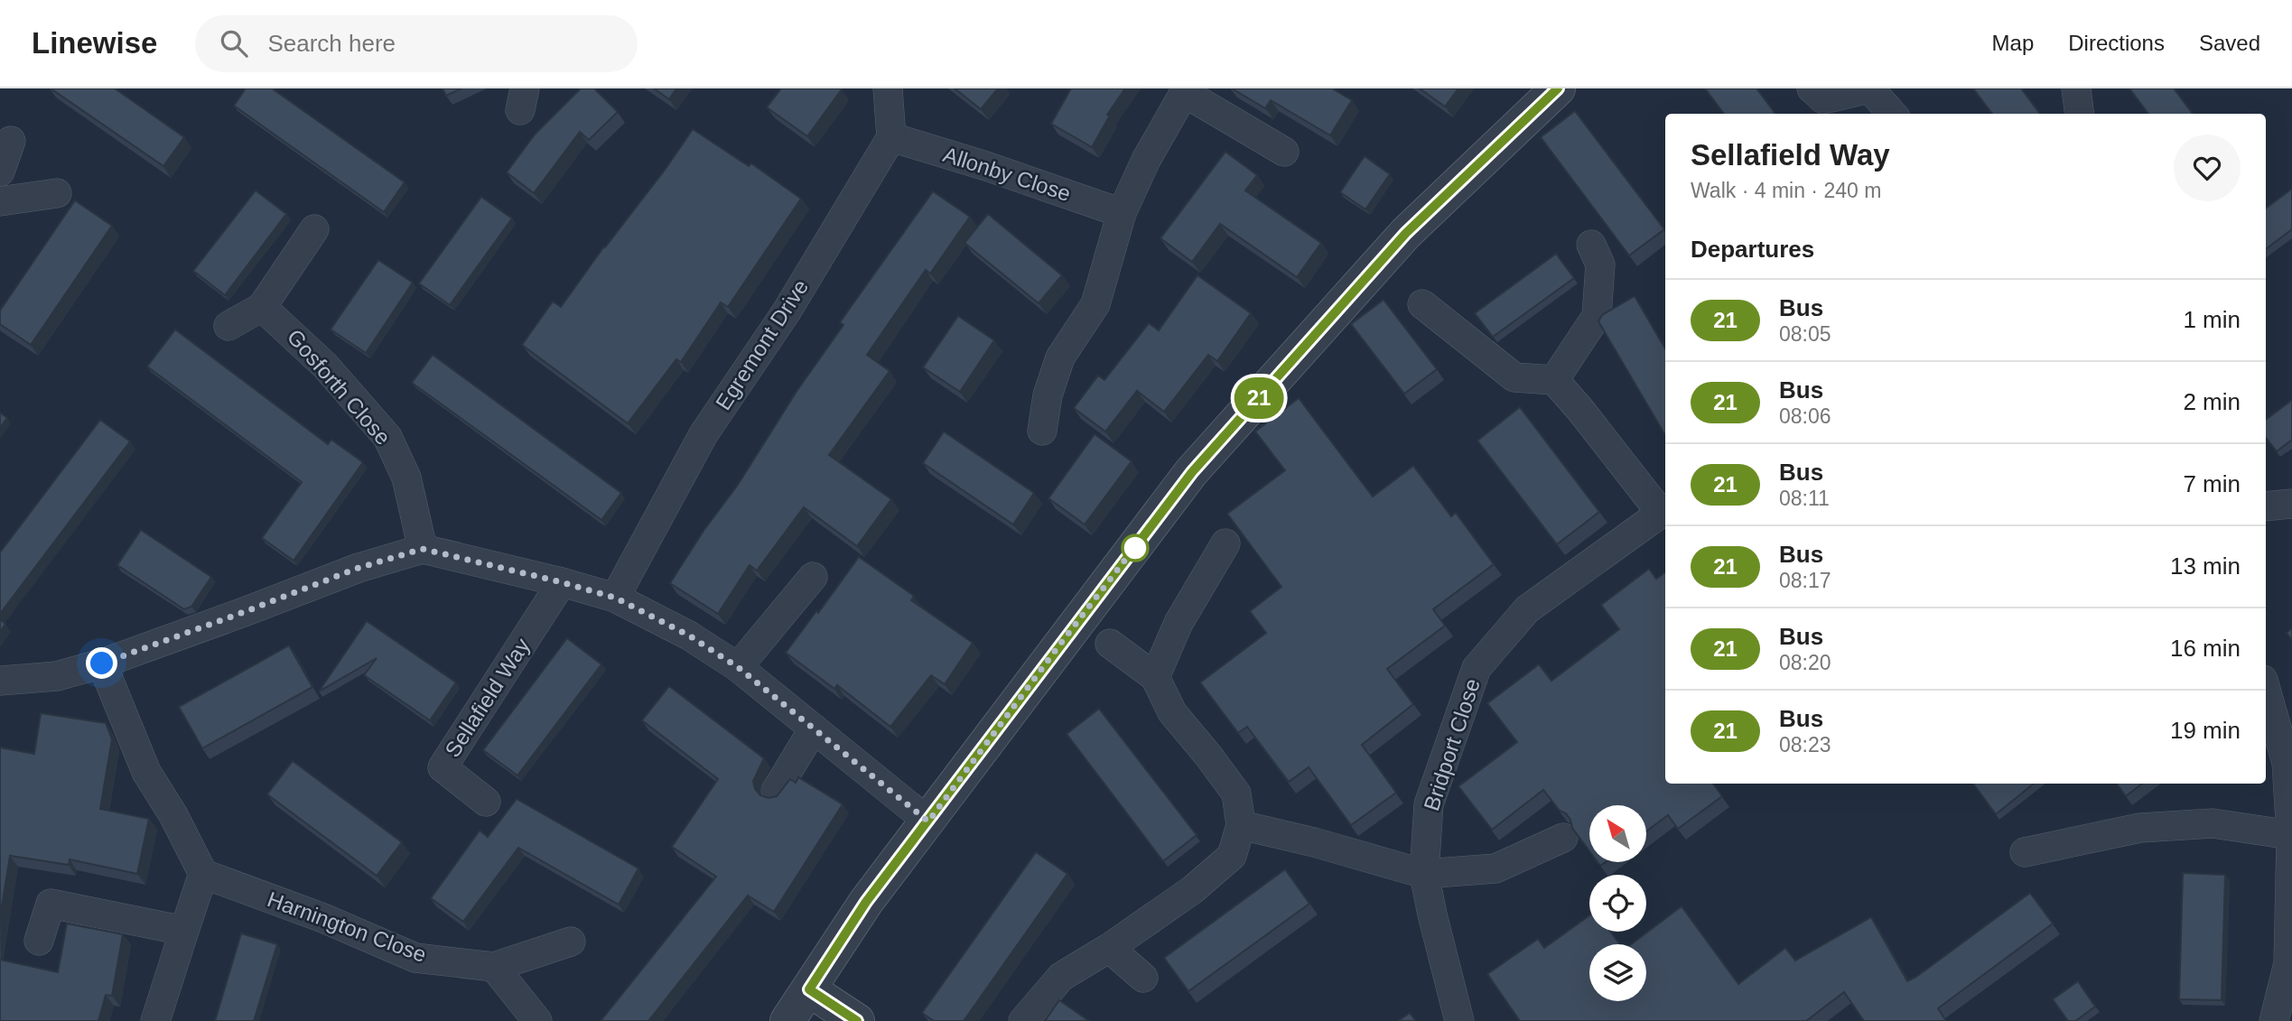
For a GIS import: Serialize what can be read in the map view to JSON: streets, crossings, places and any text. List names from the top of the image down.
{
  "streets": {
    "street": [
      "Allonby Close",
      "Egremont Drive",
      "Gosforth Close",
      "Sellafield Way",
      "Bridport Close",
      "Harnington Close"
    ]
  },
  "crossings": [
    ["Allonby Close", "Egremont Drive"]
  ],
  "lines": ["bus line 21"],
  "north": "top left",
  "page": {
    "header": "Linewise",
    "search": "Search here",
    "nav": ["Map", "Directions", "Saved"],
    "on_map": "21",
    "heading": [
      ["Sellafield Way", "Walk · 4 min · 240 m"],
      "Departures"
    ],
    "list": [
      {
        "mark": "21",
        "name": "Bus",
        "note": "08:05",
        "value": "1 min"
      },
      {
        "mark": "21",
        "name": "Bus",
        "note": "08:06",
        "value": "2 min"
      },
      {
        "mark": "21",
        "name": "Bus",
        "note": "08:11",
        "value": "7 min"
      },
      {
        "mark": "21",
        "name": "Bus",
        "note": "08:17",
        "value": "13 min"
      },
      {
        "mark": "21",
        "name": "Bus",
        "note": "08:20",
        "value": "16 min"
      },
      {
        "mark": "21",
        "name": "Bus",
        "note": "08:23",
        "value": "19 min"
      }
    ]
  }
}
